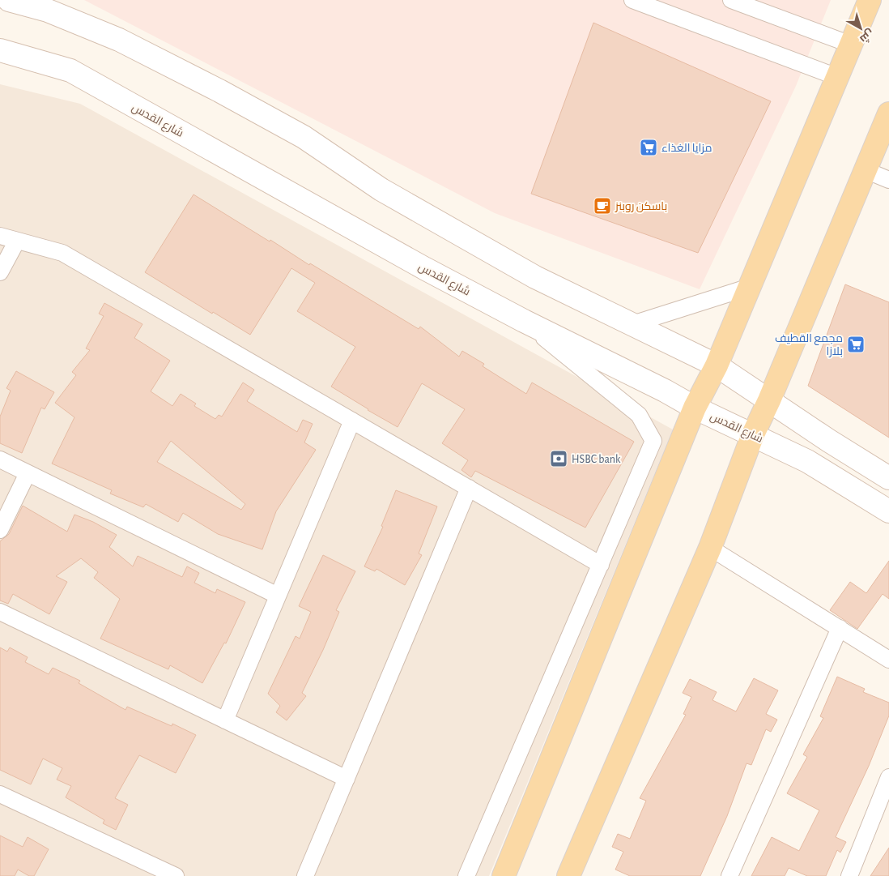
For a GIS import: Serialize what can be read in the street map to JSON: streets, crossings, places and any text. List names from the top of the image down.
{
  "streets": {
    "main road": ["شارع القدس"]
  },
  "places": {
    "supermarket": ["مزايا الغذاء", "مجمع القطيف بلازا"],
    "cafe": ["باسكن روبنز"],
    "bank": ["HSBC bank"]
  },
  "north": "bottom right"
}
